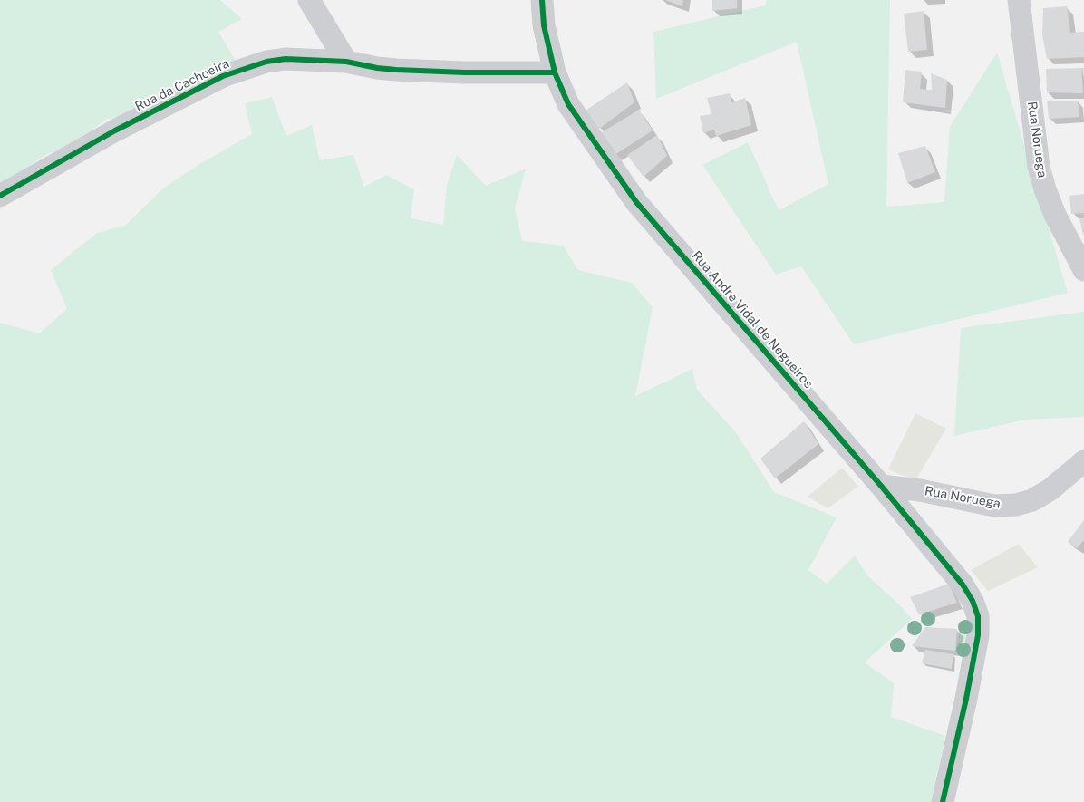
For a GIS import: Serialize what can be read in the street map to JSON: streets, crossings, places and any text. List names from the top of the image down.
{
  "streets": {
    "street": ["Rua da Cachoeira", "Rua Noruega", "Rua Andre Vidal de Negueiros"]
  },
  "crossings": [
    ["Rua da Cachoeira", "Rua Andre Vidal de Negueiros"],
    ["Rua Noruega", "Rua Andre Vidal de Negueiros"]
  ]
}
